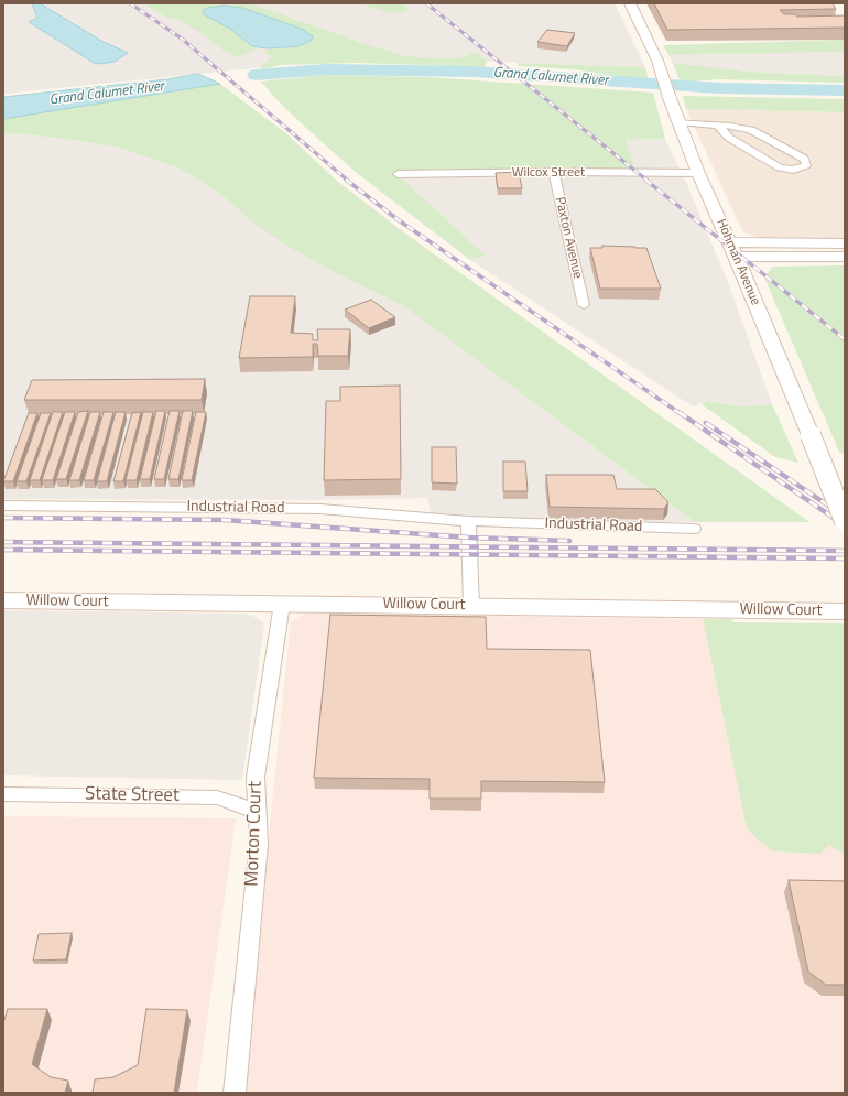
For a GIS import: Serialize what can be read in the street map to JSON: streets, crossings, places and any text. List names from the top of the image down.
{
  "streets": {
    "main road": ["Hohman Avenue", "Willow Court"],
    "street": [
      "Wilcox Street",
      "Paxton Avenue",
      "Industrial Road",
      "State Street",
      "Morton Court"
    ]
  },
  "crossings": [
    ["Wilcox Street", "Paxton Avenue"],
    ["Wilcox Street", "Hohman Avenue"],
    ["Willow Court", "Morton Court"],
    ["State Street", "Morton Court"]
  ],
  "water": ["Grand Calumet River"]
}
